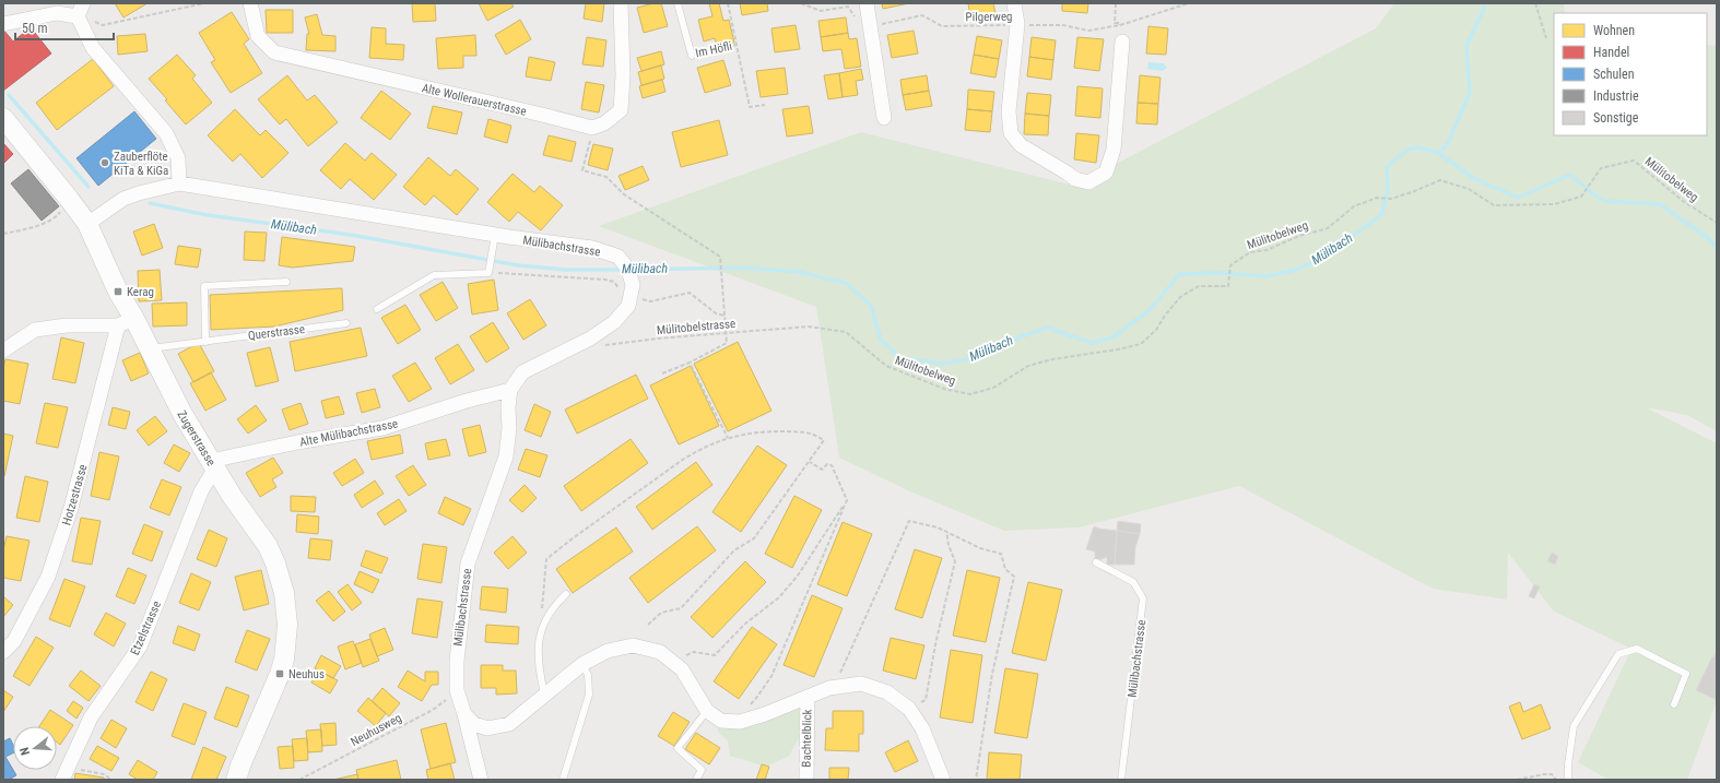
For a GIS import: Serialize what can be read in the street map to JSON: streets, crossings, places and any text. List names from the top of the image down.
{
  "streets": {
    "main road": ["Zugerstrasse"],
    "street": [
      "Alte Wollerauerstrasse",
      "Mülibachstrasse",
      "Alte Mülibachstrasse",
      "Hotzestrasse",
      "Etzelstrasse",
      "Bachtelblick"
    ],
    "lane": ["Im Höfli", "Querstrasse"],
    "path": [
      "Pilgerweg",
      "Mülitobelweg",
      "Mülitobelstrasse",
      "Neuhusweg"
    ]
  },
  "crossings": [
    ["Mülitobelweg", "Mülitobelstrasse"],
    ["Mülibachstrasse", "Alte Mülibachstrasse"],
    ["Mülibachstrasse", "Zugerstrasse"],
    ["Mülibachstrasse", "Neuhusweg"],
    ["Querstrasse", "Zugerstrasse"],
    ["Alte Mülibachstrasse", "Zugerstrasse"],
    ["Alte Mülibachstrasse", "Etzelstrasse"],
    ["Zugerstrasse", "Hotzestrasse"],
    ["Zugerstrasse", "Etzelstrasse"]
  ],
  "water": ["Mülibach"],
  "places": {
    "other": ["Zauberflöte KiTa & KiGa"],
    "transit": ["Kerag", "Neuhus"]
  },
  "legend": [
    "Wohnen",
    "Handel",
    "Schulen",
    "Industrie",
    "Sonstige"
  ],
  "scale_bar": "50 m",
  "north": "left"
}
